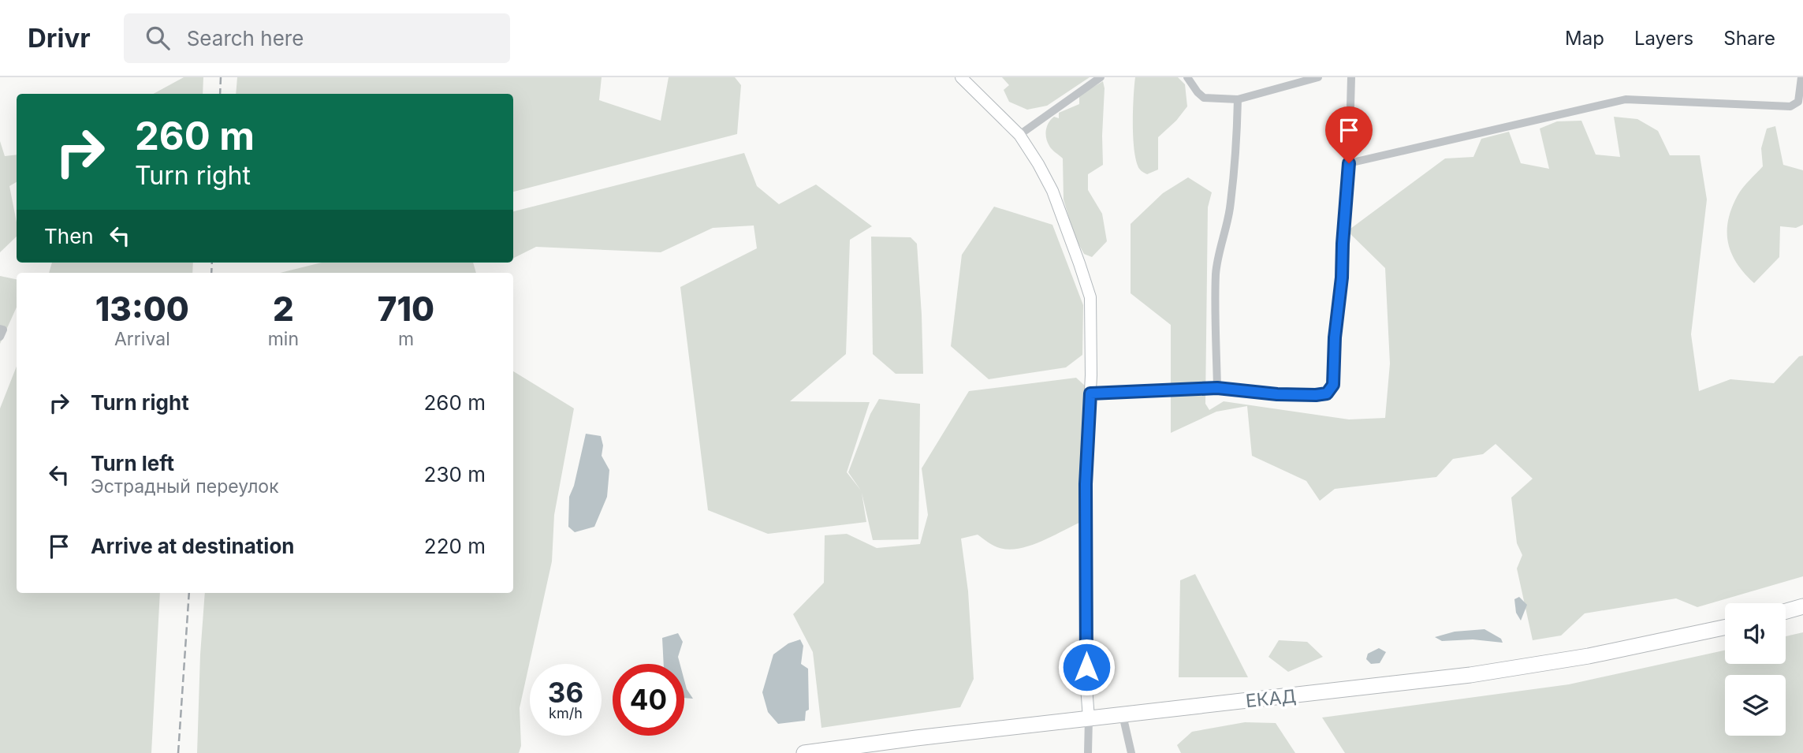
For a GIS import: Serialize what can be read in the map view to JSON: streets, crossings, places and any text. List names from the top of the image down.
{
  "streets": {
    "highway": ["ЕКАД"]
  },
  "page": {
    "header": "Drivr",
    "search": "Search here",
    "nav": ["Map", "Layers", "Share"],
    "turn": ["260 m", "Turn right"],
    "then": "Then",
    "eta": [
      "13:00",
      "Arrival",
      "2",
      "min",
      "710",
      "m"
    ],
    "list": [
      {
        "name": "Turn right",
        "value": "260 m"
      },
      {
        "name": "Turn left",
        "note": "Эстрадный переулок",
        "value": "230 m"
      },
      {
        "name": "Arrive at destination",
        "value": "220 m"
      }
    ],
    "speed": "36 km/h",
    "limit": "40"
  }
}
